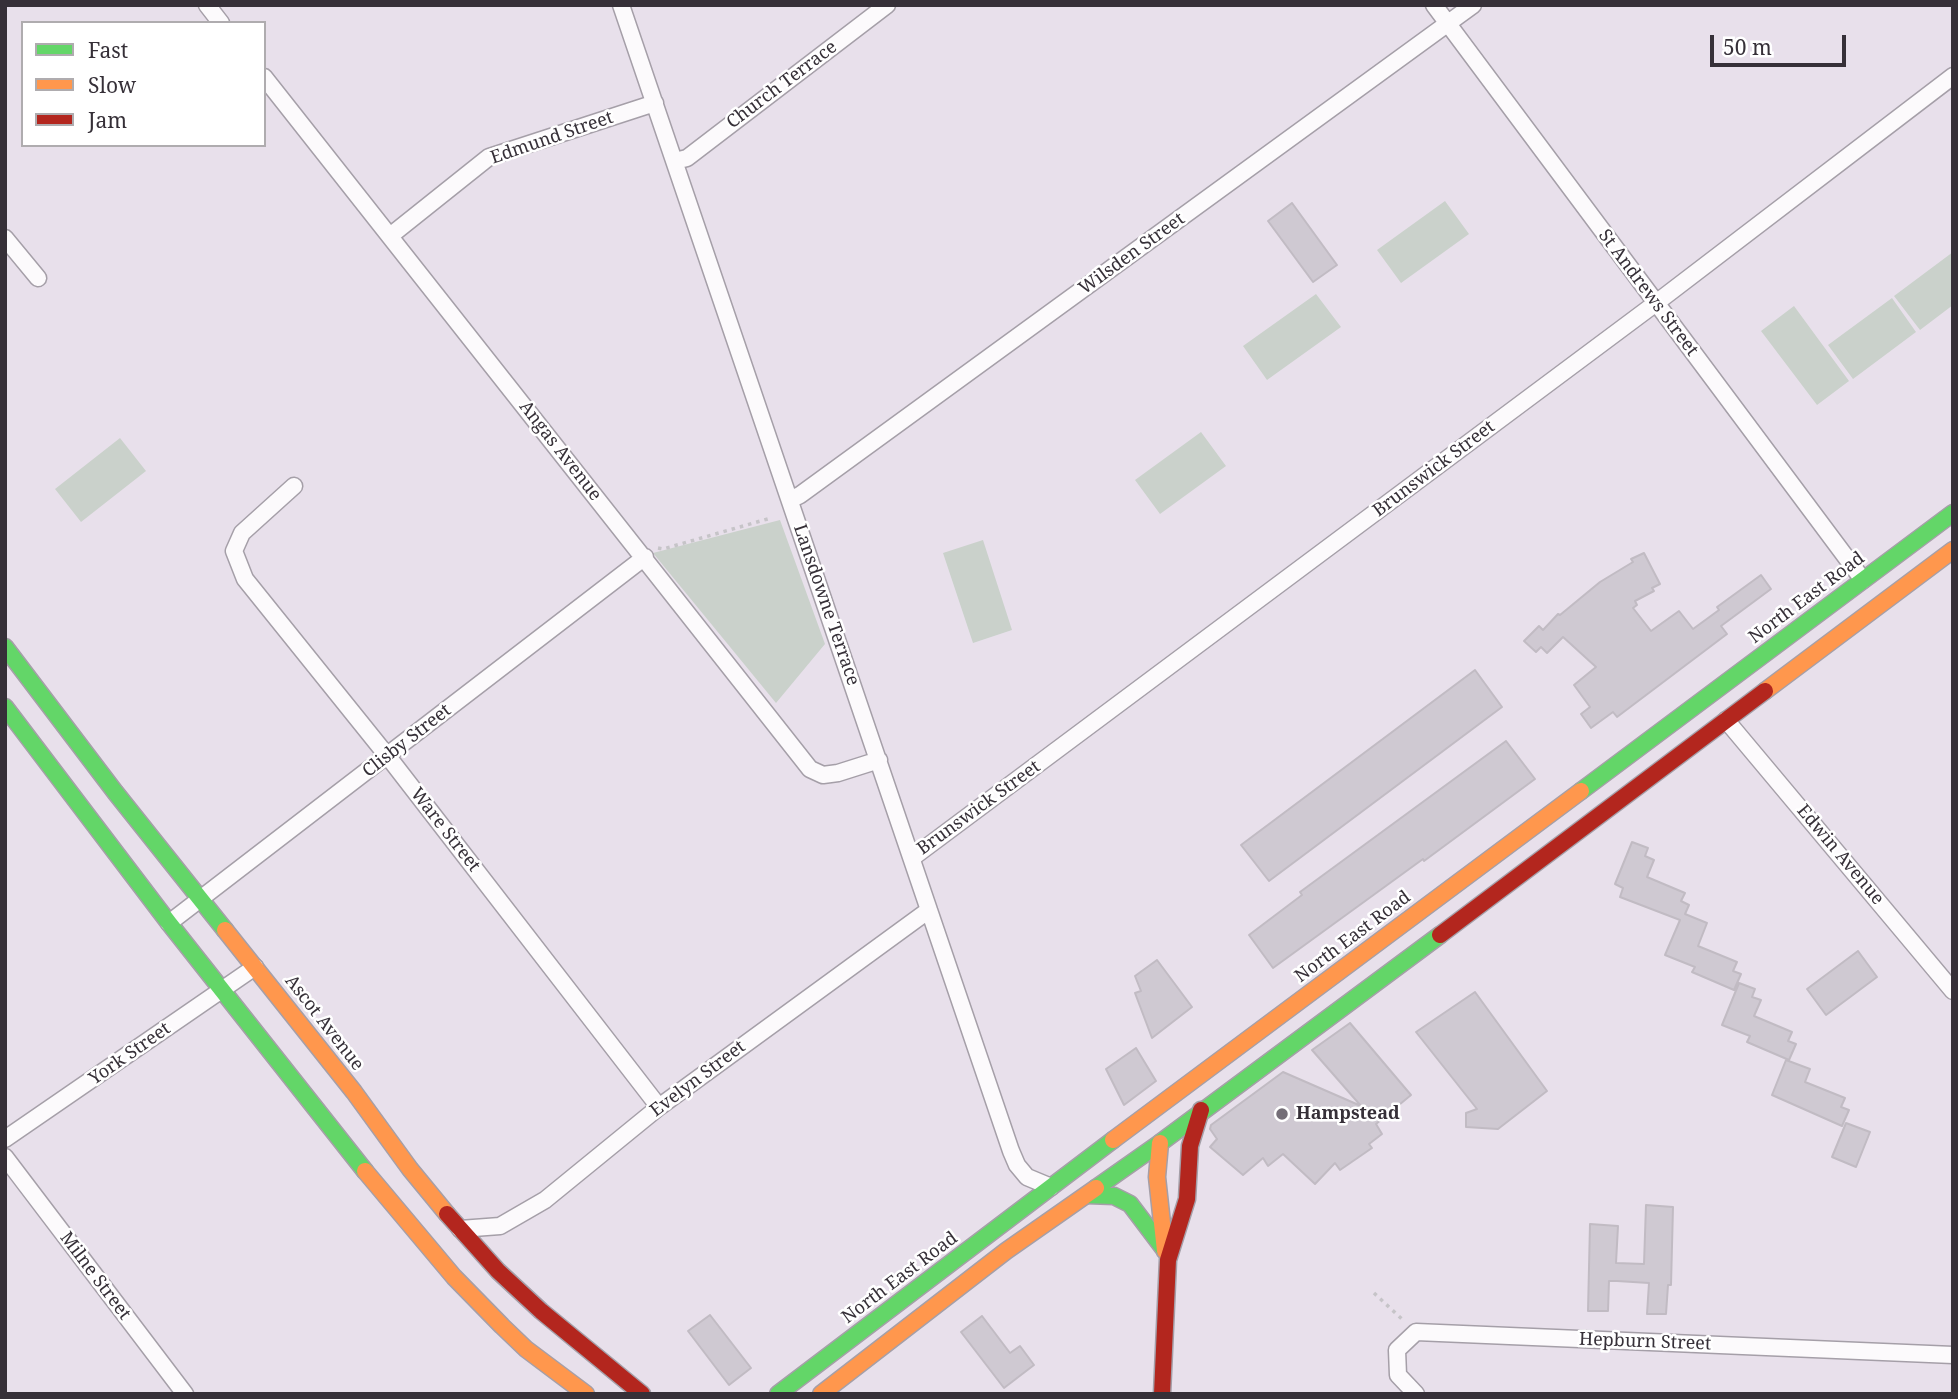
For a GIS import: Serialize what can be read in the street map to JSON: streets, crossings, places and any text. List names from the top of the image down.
{
  "streets": {
    "main road": ["North East Road", "Ascot Avenue"],
    "street": [
      "Church Terrace",
      "Edmund Street",
      "Wilsden Street",
      "St Andrews Street",
      "Angas Avenue",
      "Brunswick Street",
      "Lansdowne Terrace",
      "Clisby Street",
      "Ware Street",
      "Edwin Avenue",
      "York Street",
      "Evelyn Street",
      "Milne Street",
      "Hepburn Street"
    ]
  },
  "crossings": [
    ["Church Terrace", "Lansdowne Terrace"],
    ["Edmund Street", "Angas Avenue"],
    ["Edmund Street", "Lansdowne Terrace"],
    ["Wilsden Street", "St Andrews Street"],
    ["Wilsden Street", "Lansdowne Terrace"],
    ["St Andrews Street", "Brunswick Street"],
    ["St Andrews Street", "North East Road"],
    ["Angas Avenue", "Lansdowne Terrace"],
    ["Angas Avenue", "Clisby Street"],
    ["Brunswick Street", "Lansdowne Terrace"],
    ["North East Road", "Lansdowne Terrace"],
    ["Lansdowne Terrace", "Evelyn Street"],
    ["Clisby Street", "Ware Street"],
    ["Clisby Street", "Ascot Avenue"],
    ["Ware Street", "Evelyn Street"],
    ["Ascot Avenue", "York Street"],
    ["Ascot Avenue", "Evelyn Street"]
  ],
  "places": ["Hampstead"],
  "legend": ["Fast", "Slow", "Jam"],
  "scale_bar": "50 m"
}
